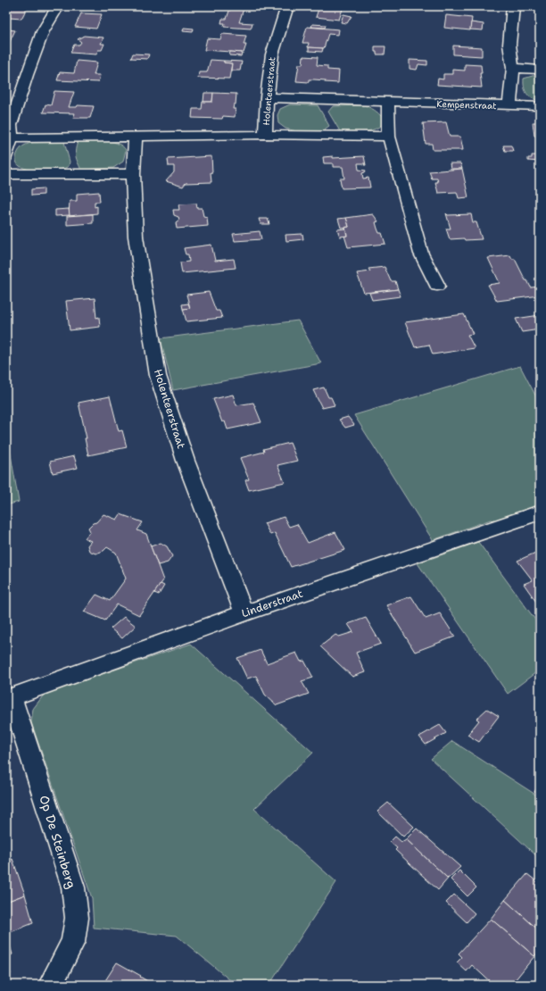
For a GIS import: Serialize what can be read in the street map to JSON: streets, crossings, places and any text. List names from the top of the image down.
{
  "streets": {
    "street": [
      "Holenteerstraat",
      "Kempenstraat",
      "Linderstraat",
      "Op De Steinberg"
    ]
  },
  "crossings": [
    ["Holenteerstraat", "Kempenstraat"],
    ["Holenteerstraat", "Linderstraat"],
    ["Linderstraat", "Op De Steinberg"]
  ]
}
